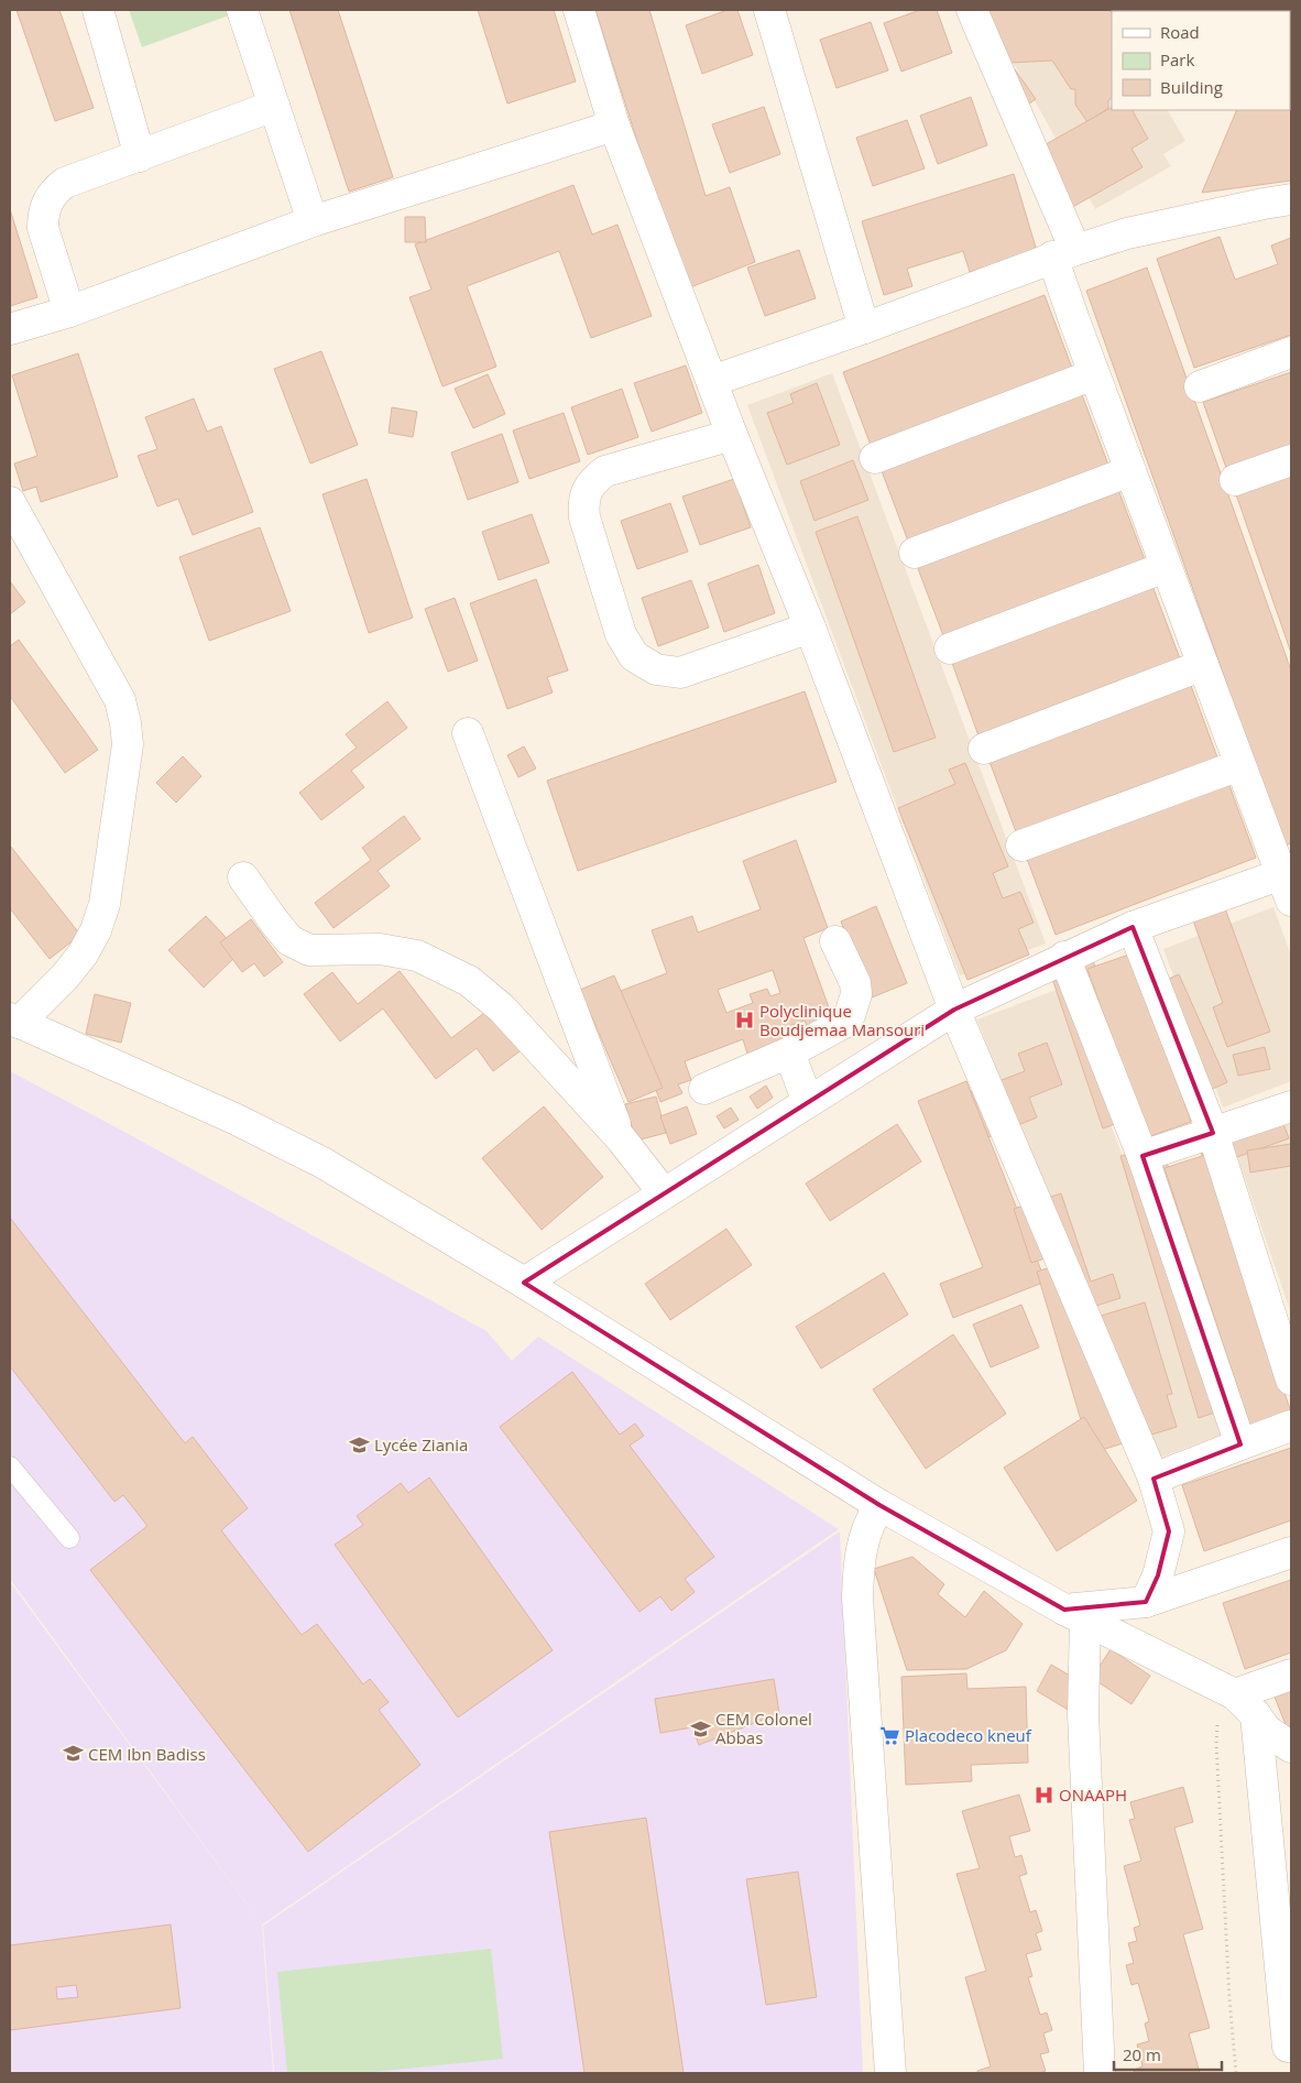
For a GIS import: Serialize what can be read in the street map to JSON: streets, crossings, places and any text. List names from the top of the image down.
{
  "places": {
    "hospital": ["Polyclinique Boudjemaa Mansouri", "ONAAPH"],
    "school or university": ["Lycée Ziania", "CEM Colonel Abbas", "CEM Ibn Badiss"],
    "supermarket": ["Placodeco kneuf"]
  },
  "legend": ["Road", "Park", "Building"],
  "scale_bar": "20 m"
}
